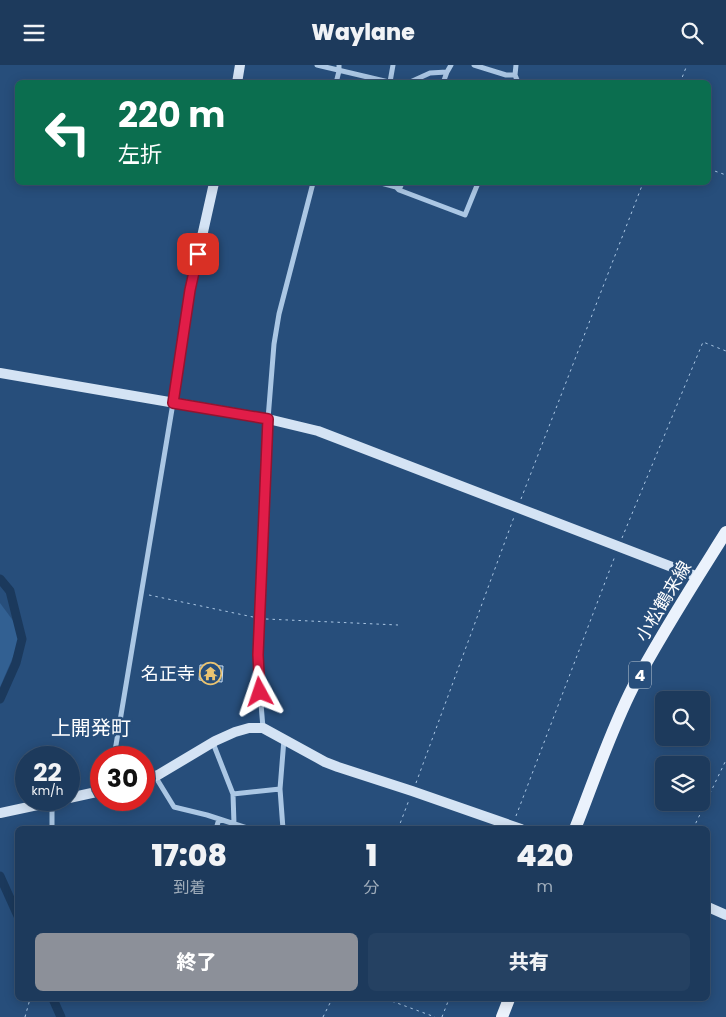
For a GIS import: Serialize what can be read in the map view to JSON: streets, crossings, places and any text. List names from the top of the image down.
{
  "streets": {
    "main road": ["小松鶴来線", "4"]
  },
  "districts": ["上開発町"],
  "places": {
    "temple": ["名正寺"]
  },
  "page": {
    "header": "Waylane",
    "turn": ["220 m", "左折"],
    "speed": "22 km/h",
    "limit": "30",
    "eta": [
      "17:08",
      "到着",
      "1",
      "分",
      "420",
      "m"
    ],
    "buttons": ["終了", "共有"]
  }
}
